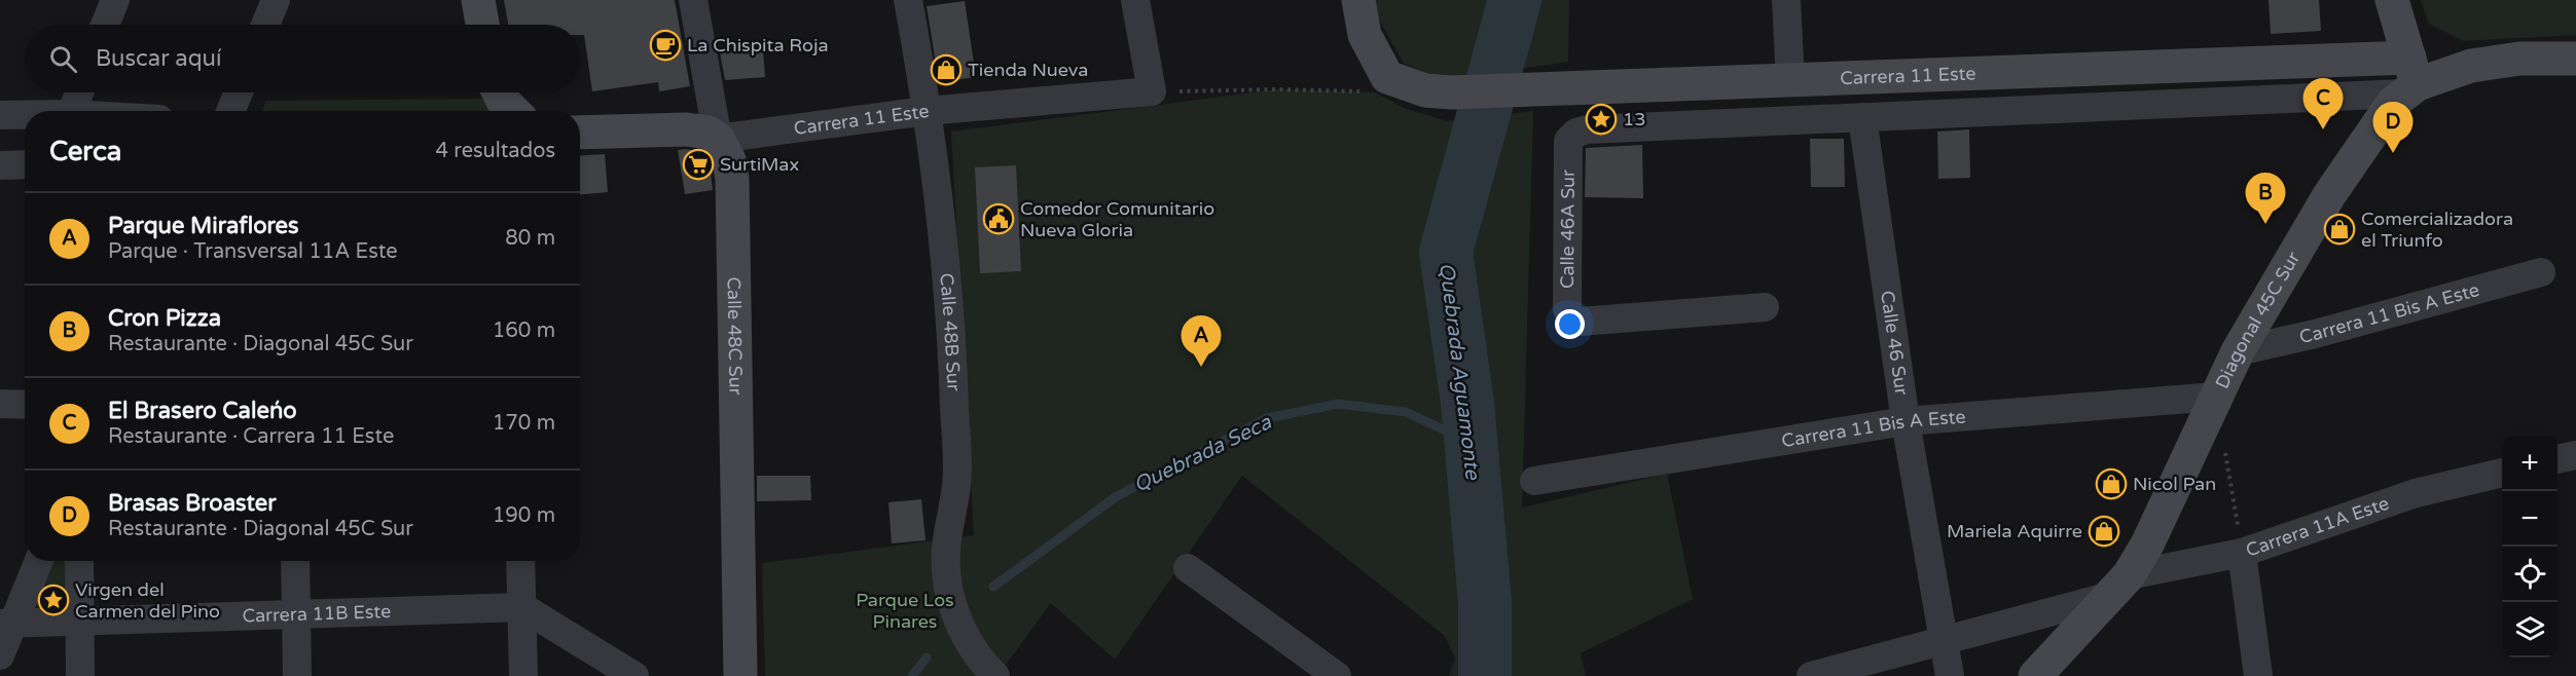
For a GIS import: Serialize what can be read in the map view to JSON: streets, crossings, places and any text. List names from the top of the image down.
{
  "streets": {
    "street": [
      "Carrera 11 Este",
      "Calle 46A Sur",
      "Carrera 11 Bis A Este",
      "Diagonal 45C Sur",
      "Calle 48B Sur",
      "Calle 48C Sur",
      "Calle 46 Sur",
      "Carrera 11A Este",
      "Carrera 11B Este"
    ]
  },
  "crossings": [
    ["Carrera 11 Este", "Calle 46A Sur"],
    ["Carrera 11 Este", "Diagonal 45C Sur"],
    ["Carrera 11 Este", "Calle 48B Sur"],
    ["Carrera 11 Este", "Calle 48C Sur"],
    ["Carrera 11 Este", "Calle 46 Sur"],
    ["Carrera 11 Bis A Este", "Diagonal 45C Sur"],
    ["Carrera 11 Bis A Este", "Calle 46 Sur"],
    ["Diagonal 45C Sur", "Carrera 11A Este"],
    ["Calle 46 Sur", "Carrera 11A Este"]
  ],
  "water": ["Quebrada Aguamonte", "Quebrada Seca"],
  "parks": ["Parque Los Pinares"],
  "places": {
    "cafe": ["La Chispita Roja"],
    "shop": [
      "Tienda Nueva",
      "Comercializadora el Triunfo",
      "Nicol Pan",
      "Mariela Aquirre"
    ],
    "place": ["13", "Virgen del Carmen del Pino"],
    "supermarket": ["SurtiMax"],
    "public building": ["Comedor Comunitario Nueva Gloria"]
  },
  "page": {
    "search": "Buscar aquí",
    "pins": [
      "C",
      "D",
      "B",
      "A"
    ],
    "heading": ["Cerca", "4 resultados"],
    "list": [
      {
        "mark": "A",
        "name": "Parque Miraflores",
        "note": "Parque · Transversal 11A Este",
        "value": "80 m"
      },
      {
        "mark": "B",
        "name": "Cron Pizza",
        "note": "Restaurante · Diagonal 45C Sur",
        "value": "160 m"
      },
      {
        "mark": "C",
        "name": "El Brasero Caleńo",
        "note": "Restaurante · Carrera 11 Este",
        "value": "170 m"
      },
      {
        "mark": "D",
        "name": "Brasas Broaster",
        "note": "Restaurante · Diagonal 45C Sur",
        "value": "190 m"
      }
    ],
    "map_buttons": ["+", "−"]
  }
}
